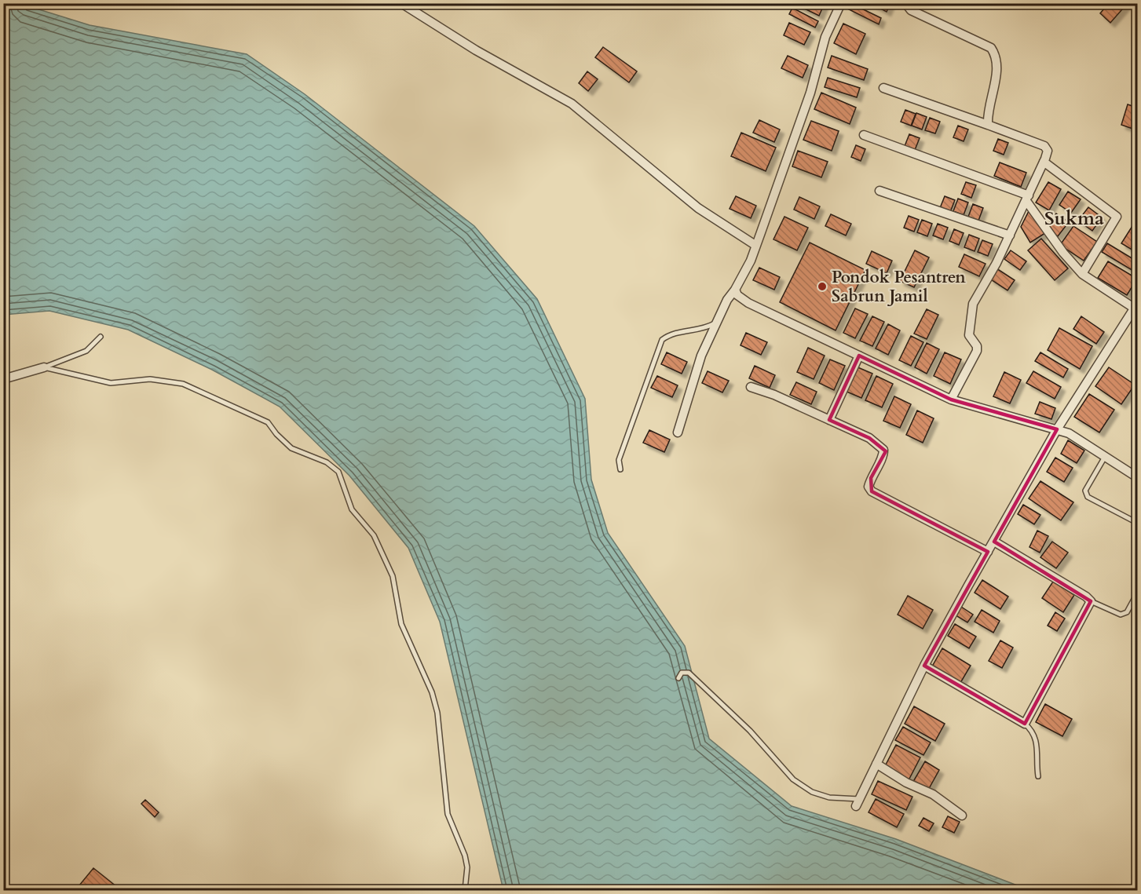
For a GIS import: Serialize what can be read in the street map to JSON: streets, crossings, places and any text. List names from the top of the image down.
{
  "districts": ["Sukma"],
  "places": ["Pondok Pesantren Sabrun Jamil"]
}
